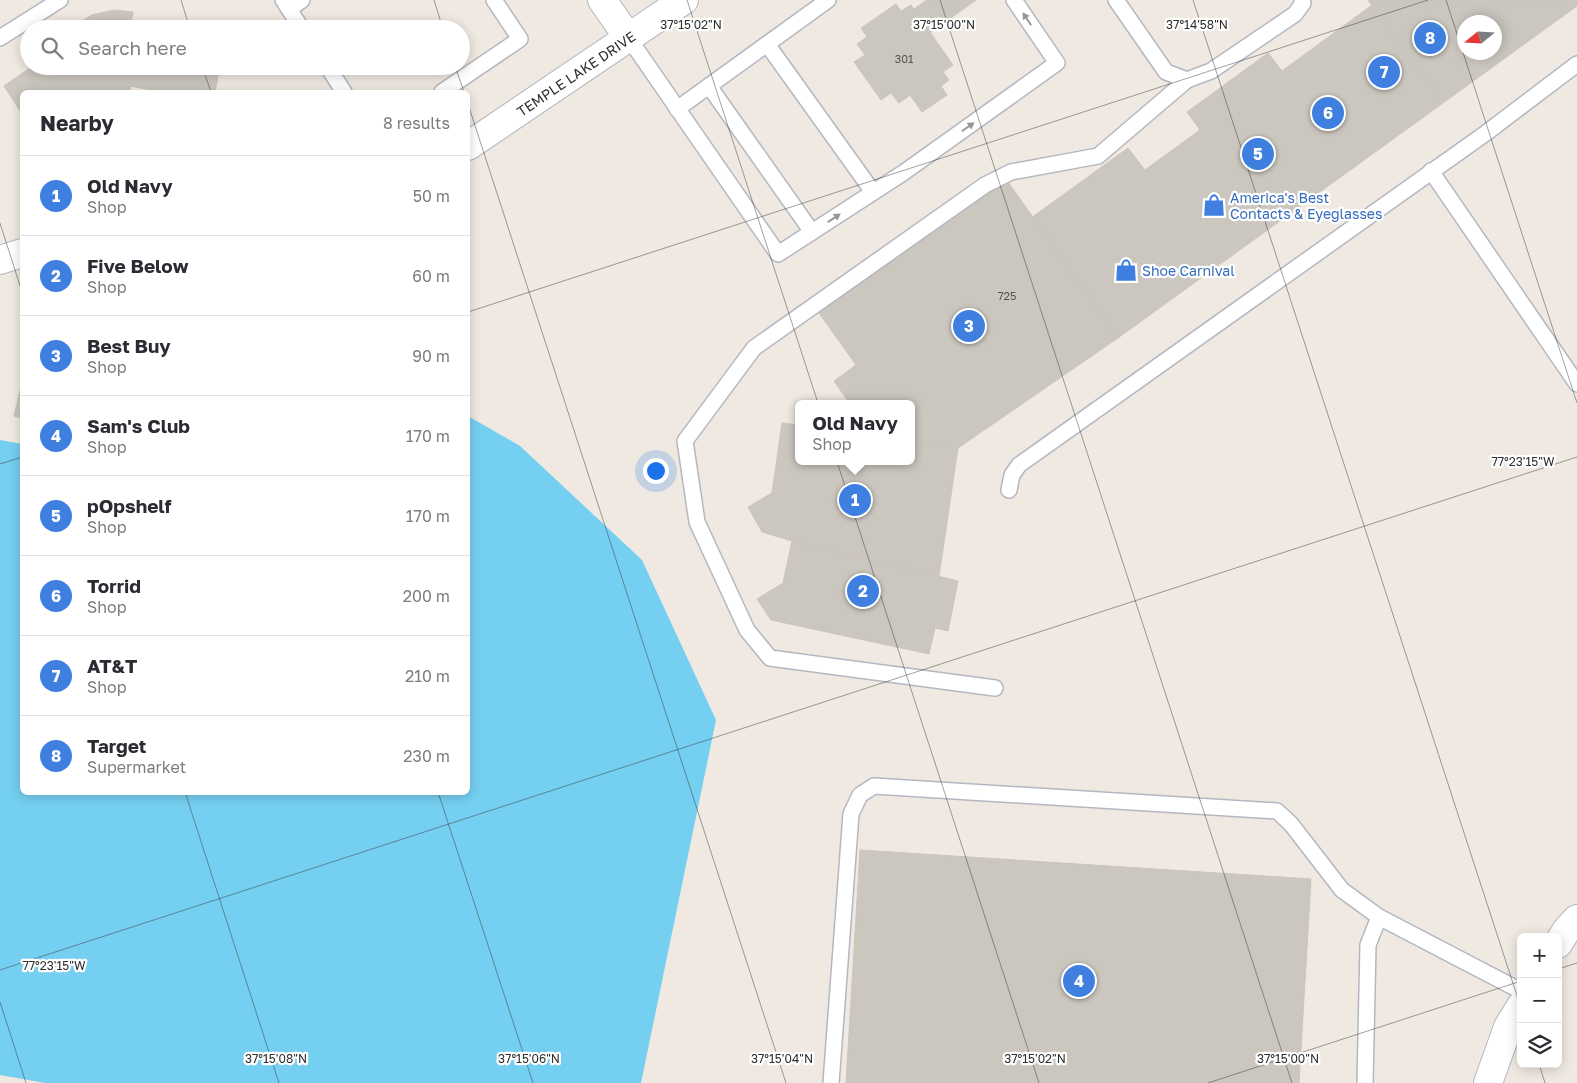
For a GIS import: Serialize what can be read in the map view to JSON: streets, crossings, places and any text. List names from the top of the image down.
{
  "streets": {
    "street": ["TEMPLE LAKE DRIVE"]
  },
  "places": {
    "shop": ["America's Best Contacts & Eyeglasses", "Shoe Carnival"]
  },
  "house_numbers": ["301", "725"],
  "north": "left",
  "page": {
    "pins": [
      "8",
      "7",
      "6",
      "5",
      "3",
      "1",
      "2",
      "4"
    ],
    "search": "Search here",
    "heading": ["Nearby", "8 results"],
    "list": [
      {
        "mark": "1",
        "name": "Old Navy",
        "note": "Shop",
        "value": "50 m"
      },
      {
        "mark": "2",
        "name": "Five Below",
        "note": "Shop",
        "value": "60 m"
      },
      {
        "mark": "3",
        "name": "Best Buy",
        "note": "Shop",
        "value": "90 m"
      },
      {
        "mark": "4",
        "name": "Sam's Club",
        "note": "Shop",
        "value": "170 m"
      },
      {
        "mark": "5",
        "name": "pOpshelf",
        "note": "Shop",
        "value": "170 m"
      },
      {
        "mark": "6",
        "name": "Torrid",
        "note": "Shop",
        "value": "200 m"
      },
      {
        "mark": "7",
        "name": "AT&T",
        "note": "Shop",
        "value": "210 m"
      },
      {
        "mark": "8",
        "name": "Target",
        "note": "Supermarket",
        "value": "230 m"
      }
    ],
    "popup": ["Old Navy", "Shop"],
    "map_buttons": ["+", "−"]
  },
  "coordinates": [
    "37°15'02\"N",
    "37°15'00\"N",
    "37°14'58\"N",
    "77°23'15\"W",
    "37°15'08\"N",
    "37°15'06\"N",
    "37°15'04\"N"
  ]
}
